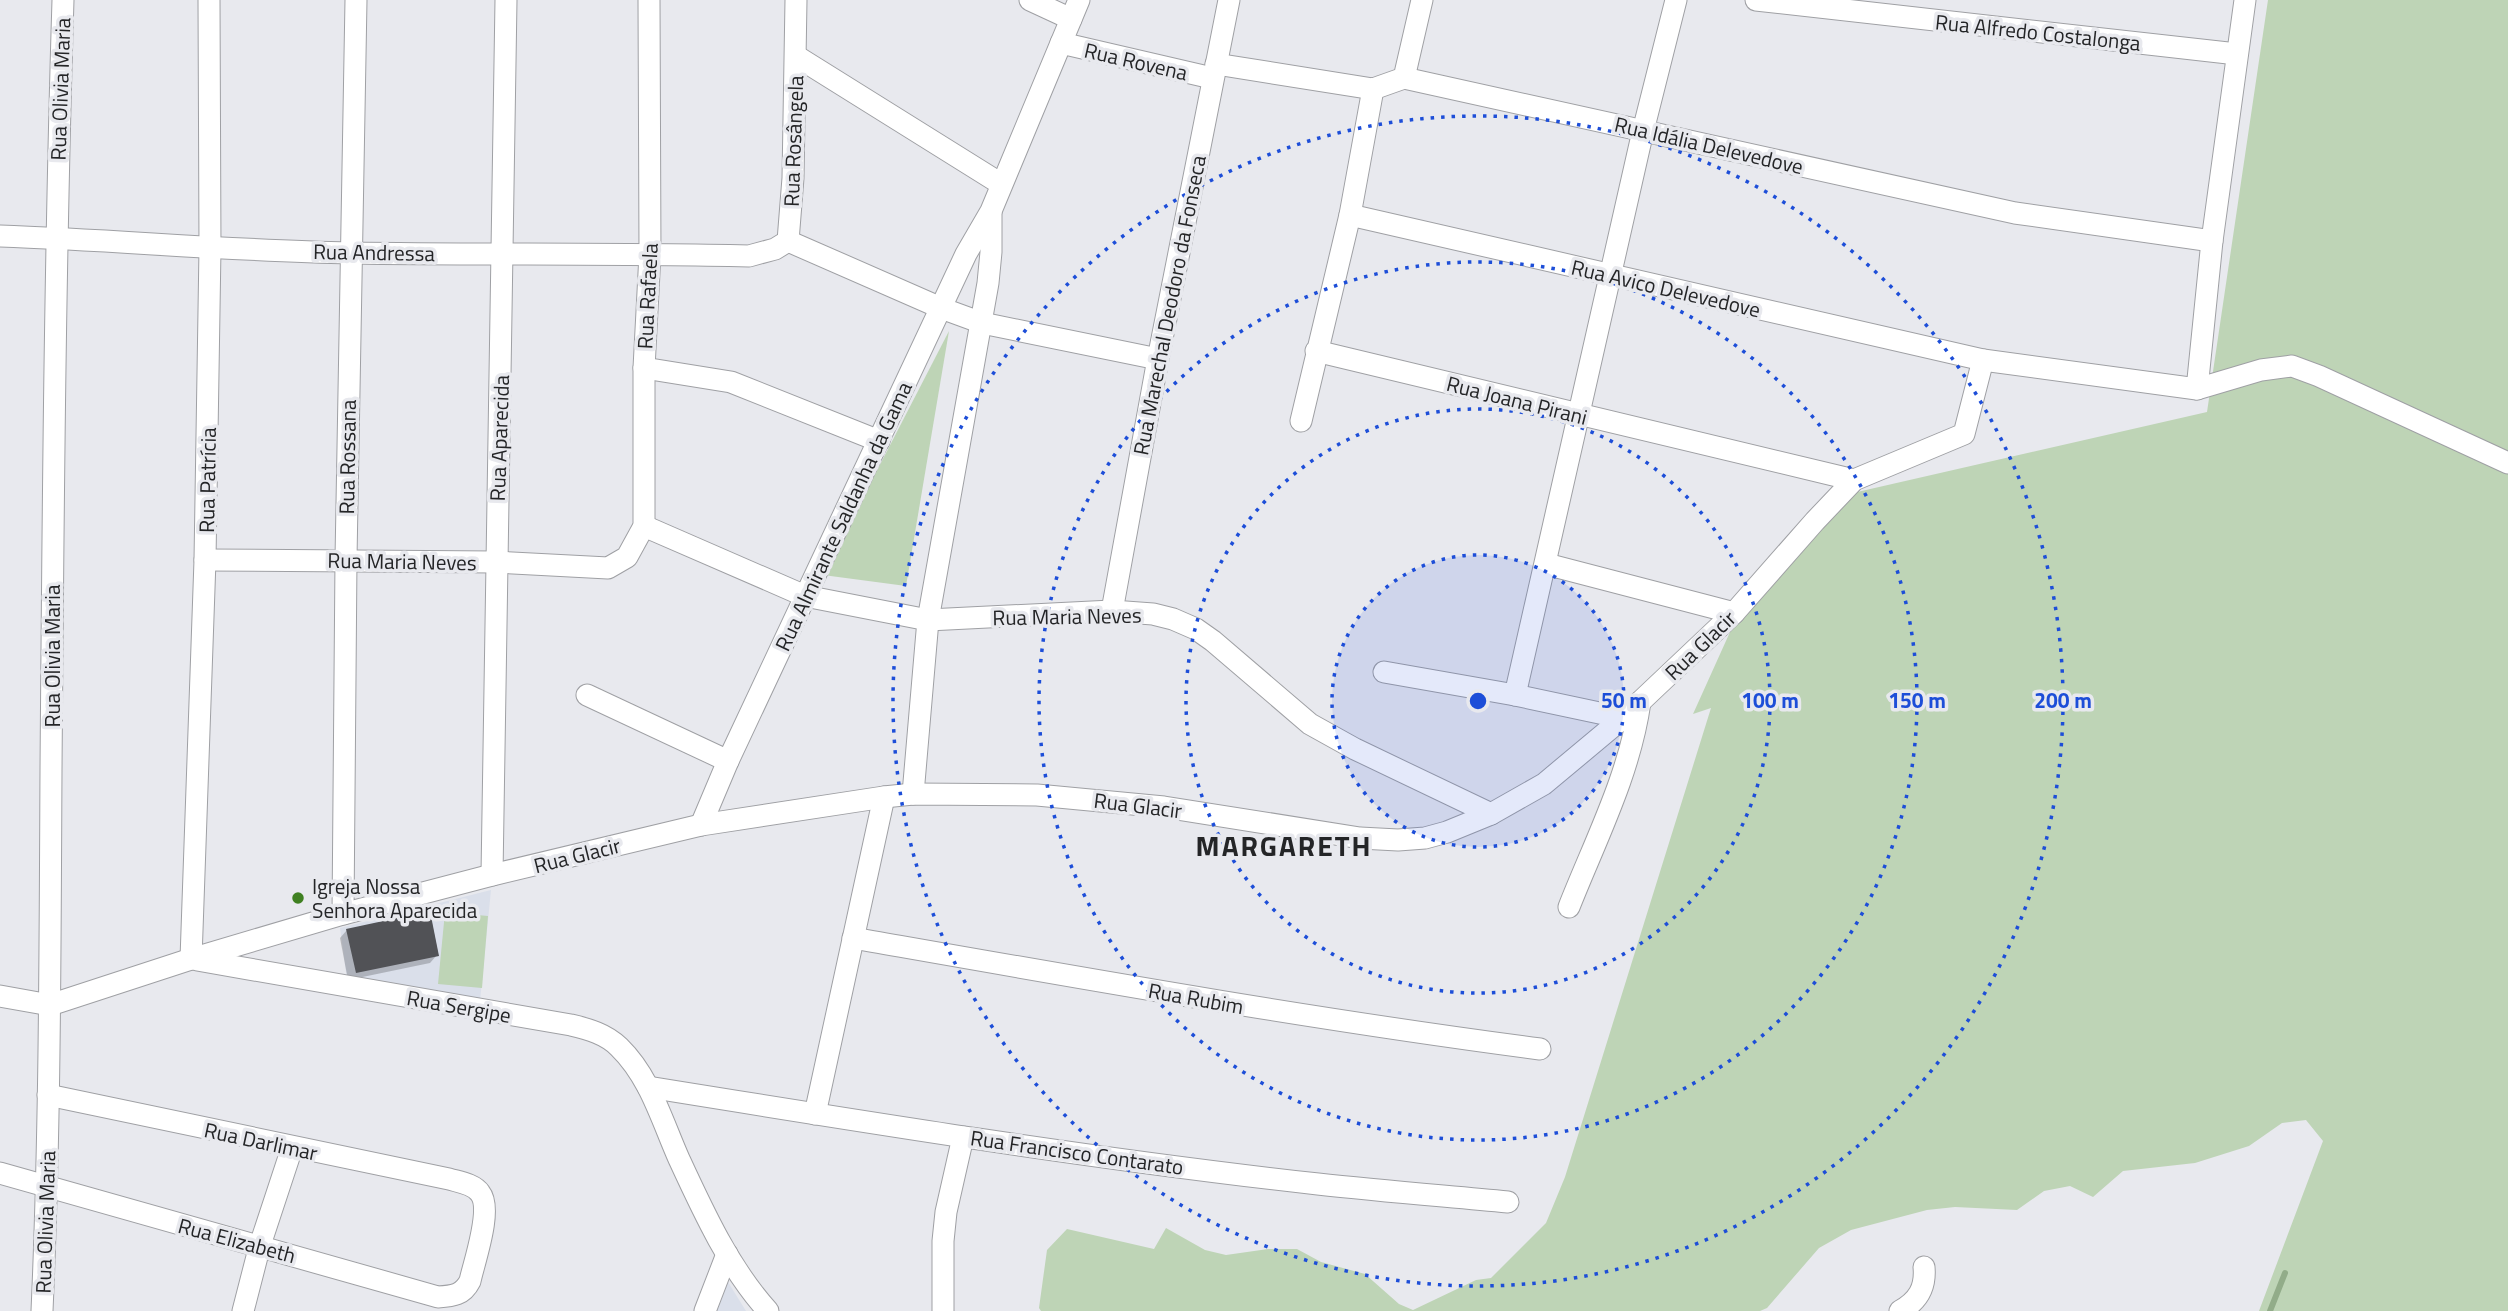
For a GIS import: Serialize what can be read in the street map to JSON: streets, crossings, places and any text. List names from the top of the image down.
{
  "streets": {
    "street": [
      "Rua Alfredo Costalonga",
      "Rua Rovena",
      "Rua Olivia Maria",
      "Rua Rosângela",
      "Rua Idália Delevedove",
      "Rua Andressa",
      "Rua Avico Delevedove",
      "Rua Rafaela",
      "Rua Marechal Deodoro da Fonseca",
      "Rua Joana Pirani",
      "Rua Aparecida",
      "Rua Rossana",
      "Rua Patrícia",
      "Rua Almirante Saldanha da Gama",
      "Rua Maria Neves",
      "Rua Glacir",
      "Rua Rubim",
      "Rua Sergipe",
      "Rua Darlimar",
      "Rua Francisco Contarato",
      "Rua Elizabeth"
    ]
  },
  "crossings": [
    ["Rua Rovena", "Rua Marechal Deodoro da Fonseca"],
    ["Rua Rovena", "Rua Almirante Saldanha da Gama"],
    ["Rua Olivia Maria", "Rua Andressa"],
    ["Rua Olivia Maria", "Rua Sergipe"],
    ["Rua Olivia Maria", "Rua Darlimar"],
    ["Rua Olivia Maria", "Rua Elizabeth"],
    ["Rua Rosângela", "Rua Andressa"],
    ["Rua Andressa", "Rua Rafaela"],
    ["Rua Andressa", "Rua Aparecida"],
    ["Rua Andressa", "Rua Rossana"],
    ["Rua Andressa", "Rua Patrícia"],
    ["Rua Avico Delevedove", "Rua Glacir"],
    ["Rua Rafaela", "Rua Maria Neves"],
    ["Rua Marechal Deodoro da Fonseca", "Rua Maria Neves"],
    ["Rua Joana Pirani", "Rua Glacir"],
    ["Rua Aparecida", "Rua Maria Neves"],
    ["Rua Aparecida", "Rua Glacir"],
    ["Rua Rossana", "Rua Maria Neves"],
    ["Rua Rossana", "Rua Glacir"],
    ["Rua Patrícia", "Rua Maria Neves"],
    ["Rua Patrícia", "Rua Glacir"],
    ["Rua Patrícia", "Rua Sergipe"],
    ["Rua Almirante Saldanha da Gama", "Rua Maria Neves"],
    ["Rua Almirante Saldanha da Gama", "Rua Glacir"],
    ["Rua Maria Neves", "Rua Glacir"],
    ["Rua Glacir", "Rua Sergipe"],
    ["Rua Sergipe", "Rua Francisco Contarato"],
    ["Rua Darlimar", "Rua Elizabeth"]
  ],
  "districts": ["MARGARETH"],
  "places": ["Igreja Nossa Senhora Aparecida"],
  "rings": [
    "50 m",
    "100 m",
    "150 m",
    "200 m"
  ]
}
